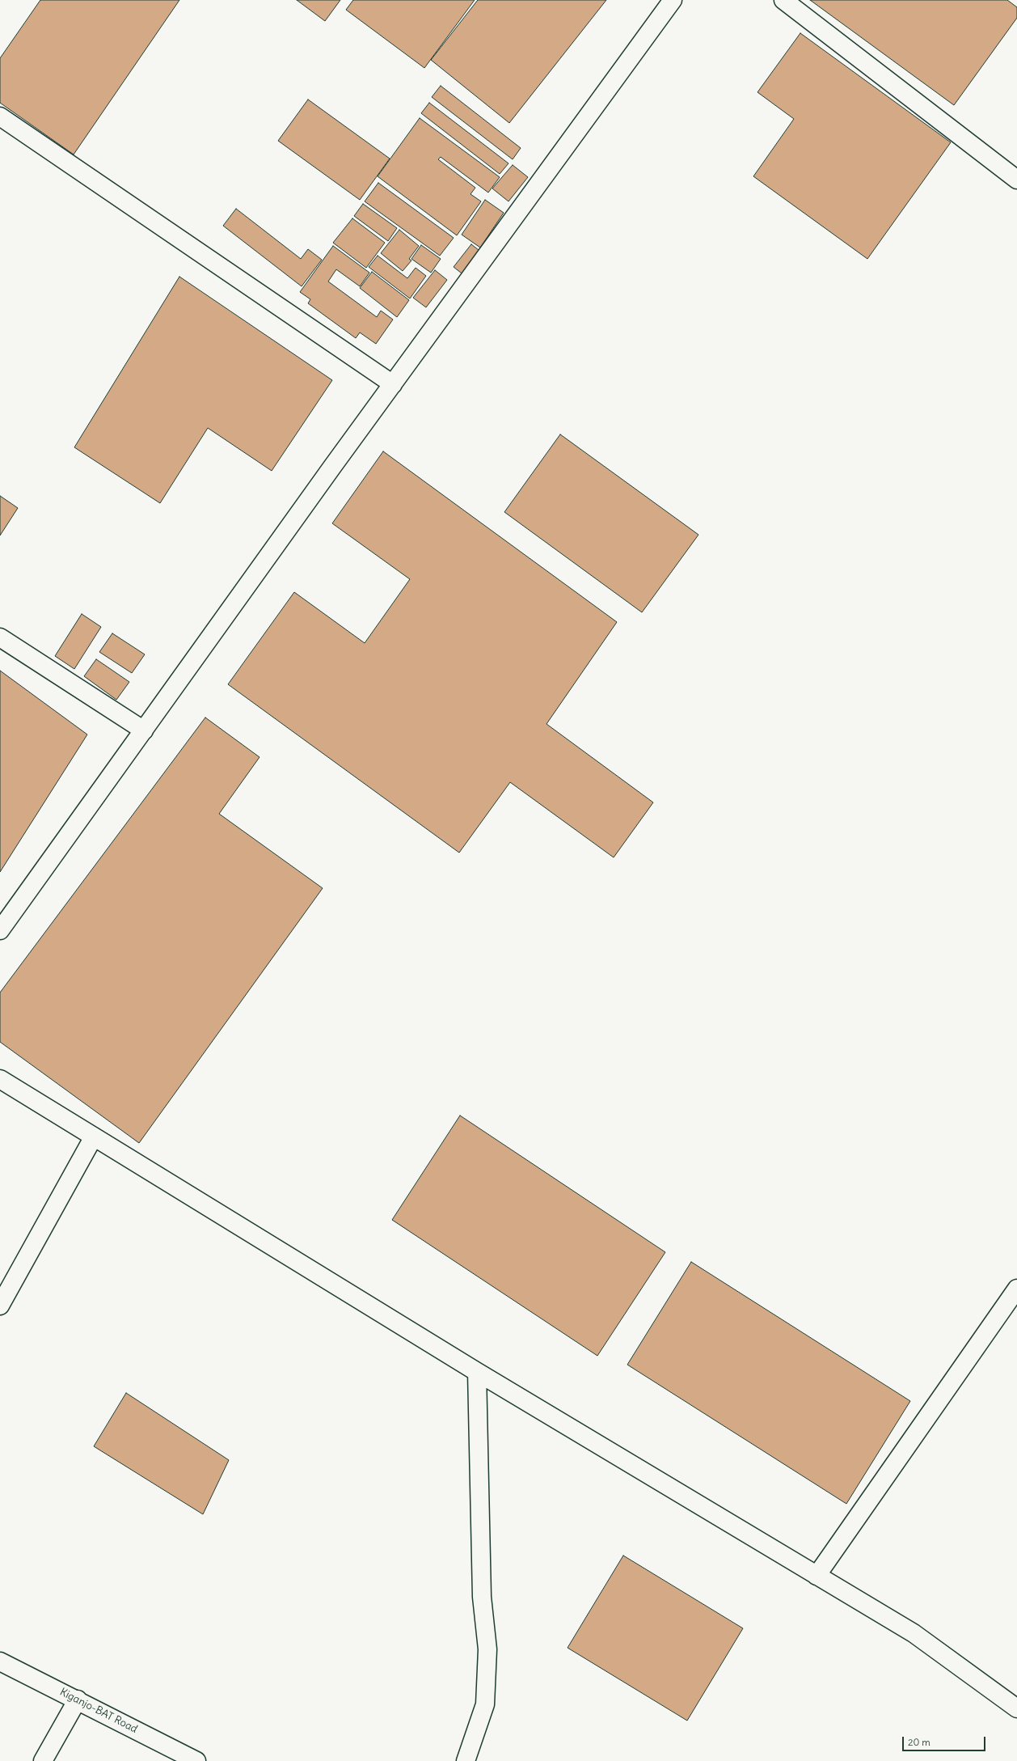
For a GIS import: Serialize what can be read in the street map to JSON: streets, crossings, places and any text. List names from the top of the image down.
{
  "streets": {
    "street": ["Kiganjo-BAT Road"]
  },
  "scale_bar": "20 m"
}
